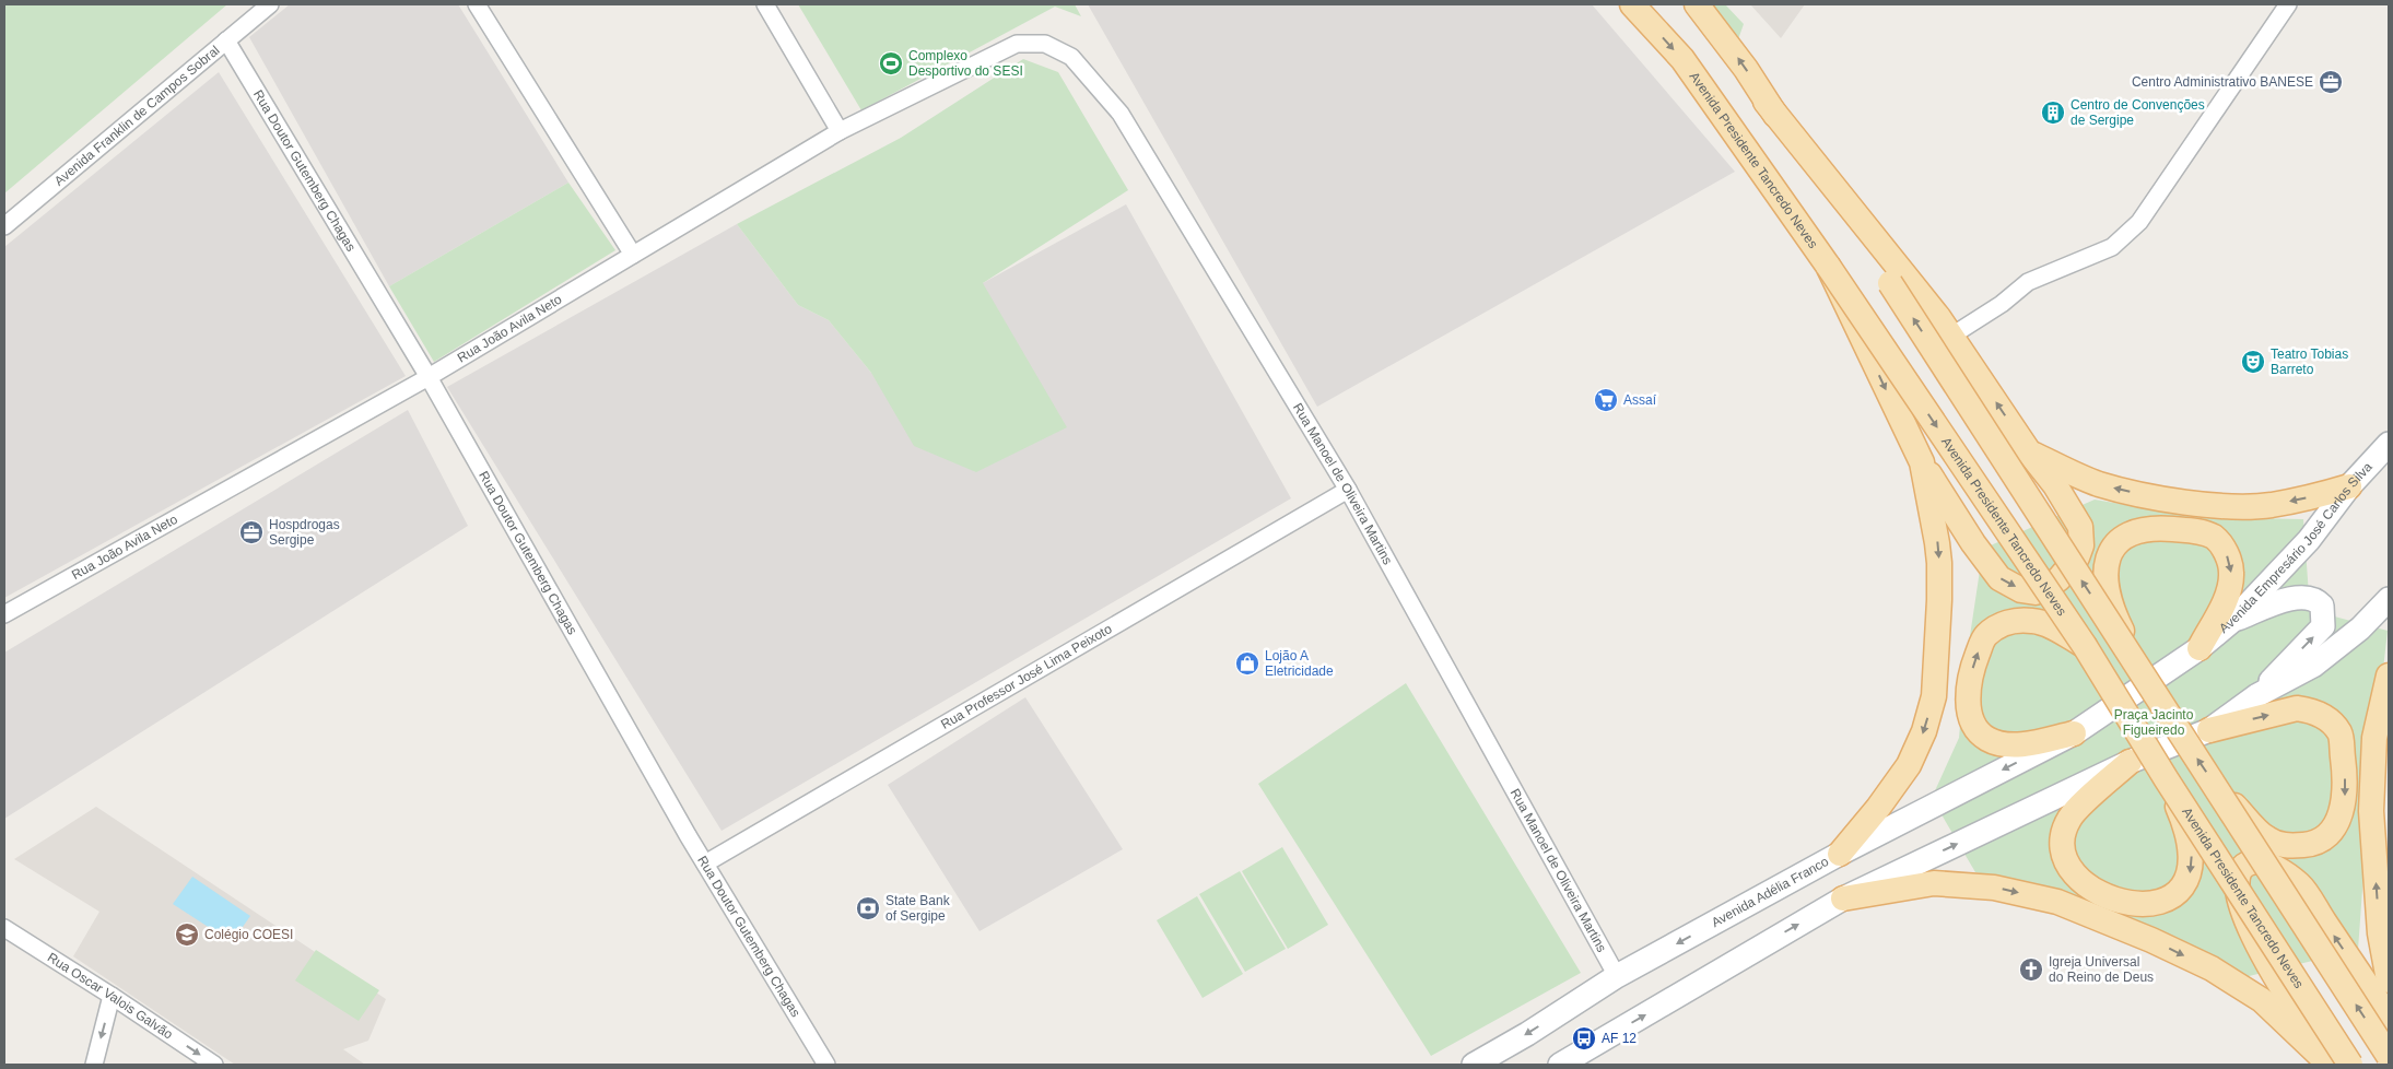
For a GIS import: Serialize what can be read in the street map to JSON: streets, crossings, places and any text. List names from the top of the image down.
{
  "streets": {
    "main road": ["Avenida Presidente Tancredo Neves", "Avenida Empresário José Carlos Silva", "Avenida Adélia Franco"],
    "street": [
      "Avenida Franklin de Campos Sobral",
      "Rua Doutor Gutemberg Chagas",
      "Rua João Avila Neto",
      "Rua Manoel de Oliveira Martins",
      "Rua Professor José Lima Peixoto",
      "Rua Oscar Valois Galvão"
    ]
  },
  "crossings": [
    ["Avenida Franklin de Campos Sobral", "Rua Doutor Gutemberg Chagas"],
    ["Rua Doutor Gutemberg Chagas", "Rua João Avila Neto"],
    ["Rua Doutor Gutemberg Chagas", "Rua Professor José Lima Peixoto"],
    ["Rua João Avila Neto", "Rua Manoel de Oliveira Martins"],
    ["Rua Manoel de Oliveira Martins", "Rua Professor José Lima Peixoto"],
    ["Rua Manoel de Oliveira Martins", "Avenida Adélia Franco"],
    ["Avenida Empresário José Carlos Silva", "Avenida Adélia Franco"]
  ],
  "one_way": ["Rua Oscar Valois Galvão"],
  "parks": ["Praça Jacinto Figueiredo"],
  "places": {
    "sports": ["Complexo Desportivo do SESI"],
    "office": ["Centro Administrativo BANESE", "Hospdrogas Sergipe"],
    "building": ["Centro de Convenções de Sergipe"],
    "theatre": ["Teatro Tobias Barreto"],
    "supermarket": ["Assaí"],
    "shop": ["Lojão A Eletricidade"],
    "bank": ["State Bank of Sergipe"],
    "school or university": ["Colégio COESI"],
    "church": ["Igreja Universal do Reino de Deus"],
    "bus stop": ["AF 12"]
  }
}
